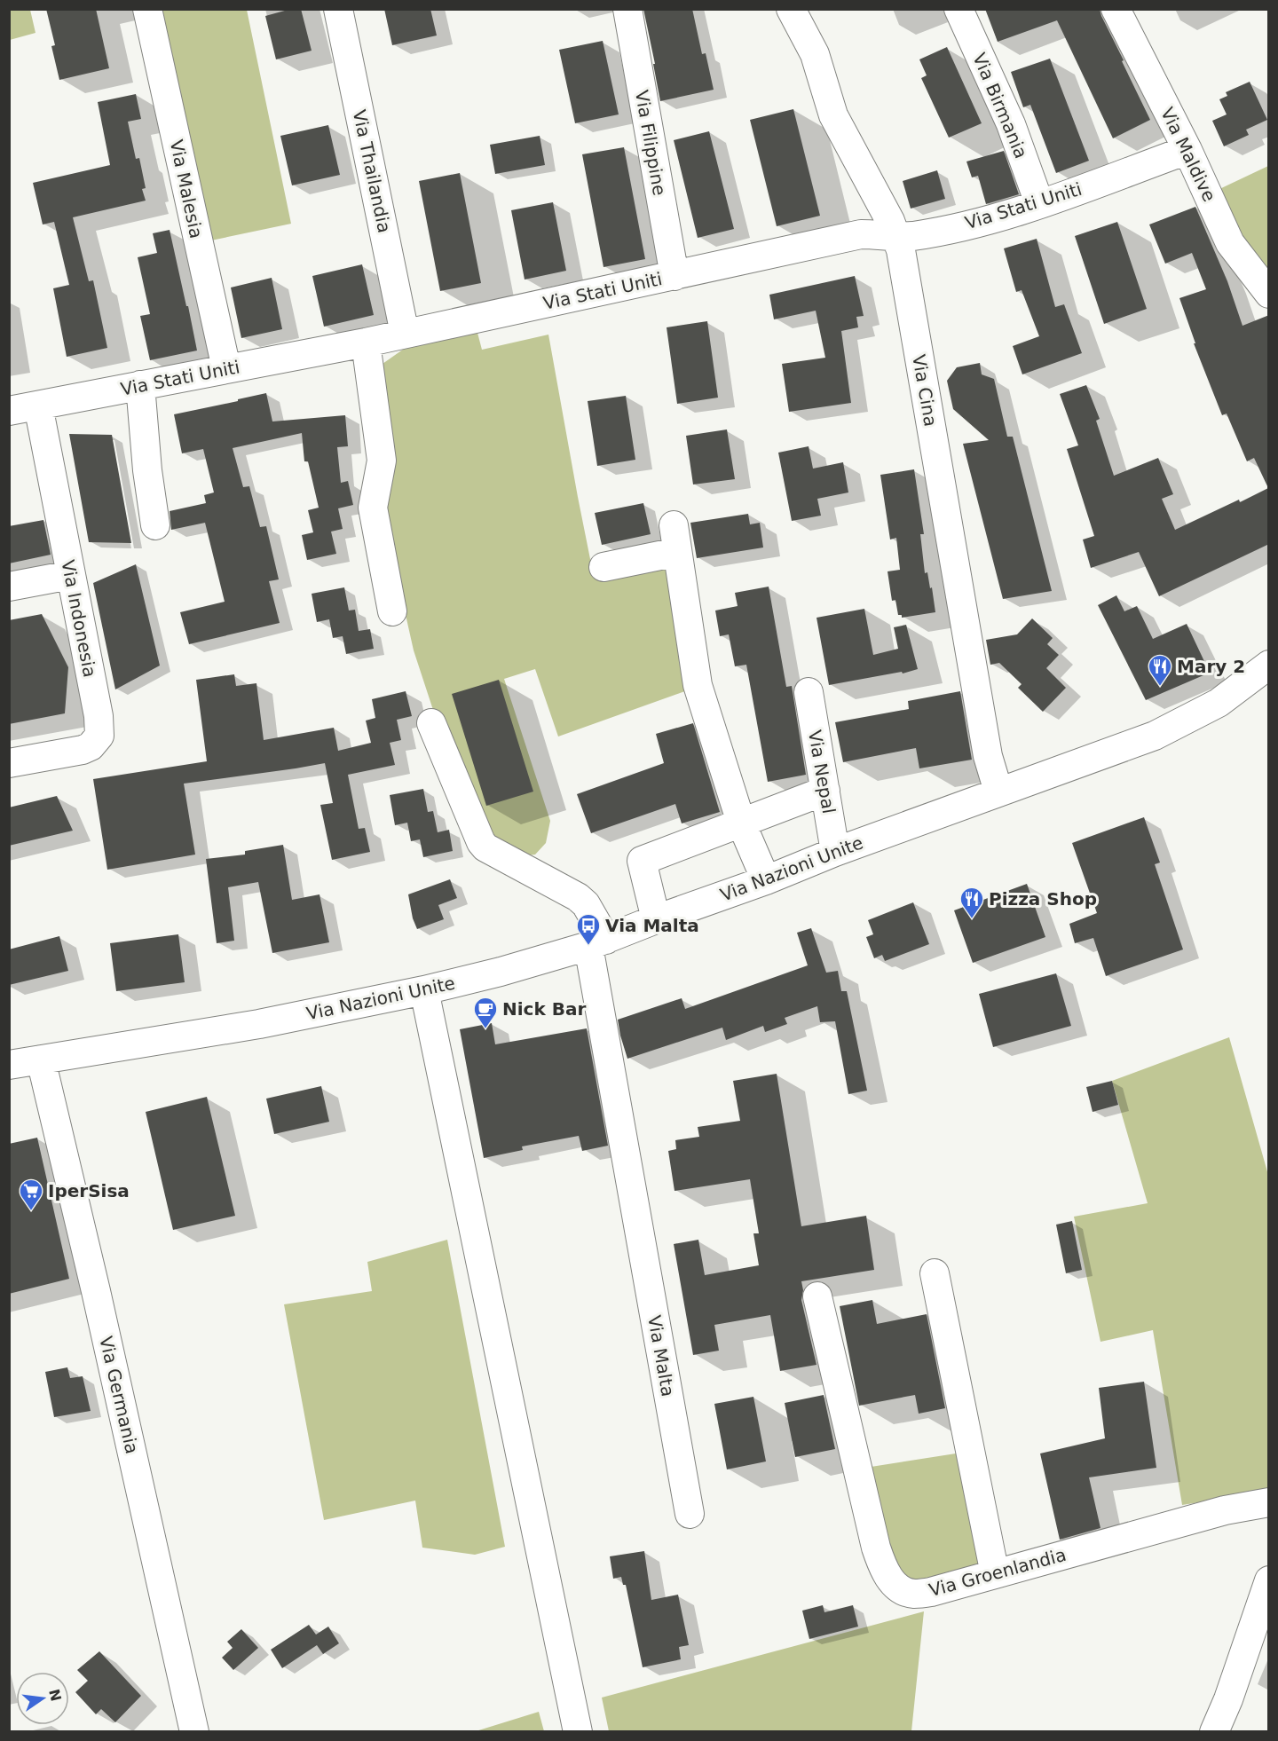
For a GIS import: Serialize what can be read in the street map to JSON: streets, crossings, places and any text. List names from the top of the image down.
{
  "streets": {
    "street": [
      "Via Birmania",
      "Via Filippine",
      "Via Maldive",
      "Via Thailandia",
      "Via Malesia",
      "Via Stati Uniti",
      "Via Cina",
      "Via Indonesia",
      "Via Nepal",
      "Via Nazioni Unite",
      "Via Malta",
      "Via Germania",
      "Via Groenlandia"
    ]
  },
  "crossings": [
    ["Via Birmania", "Via Stati Uniti"],
    ["Via Filippine", "Via Stati Uniti"],
    ["Via Maldive", "Via Stati Uniti"],
    ["Via Thailandia", "Via Stati Uniti"],
    ["Via Malesia", "Via Stati Uniti"],
    ["Via Stati Uniti", "Via Cina"],
    ["Via Stati Uniti", "Via Indonesia"],
    ["Via Cina", "Via Nazioni Unite"],
    ["Via Nepal", "Via Nazioni Unite"],
    ["Via Nazioni Unite", "Via Malta"],
    ["Via Nazioni Unite", "Via Germania"]
  ],
  "places": {
    "restaurant": ["Mary 2", "Pizza Shop"],
    "bus stop": ["Via Malta"],
    "cafe": ["Nick Bar"],
    "supermarket": ["IperSisa"]
  },
  "north": "right"
}
